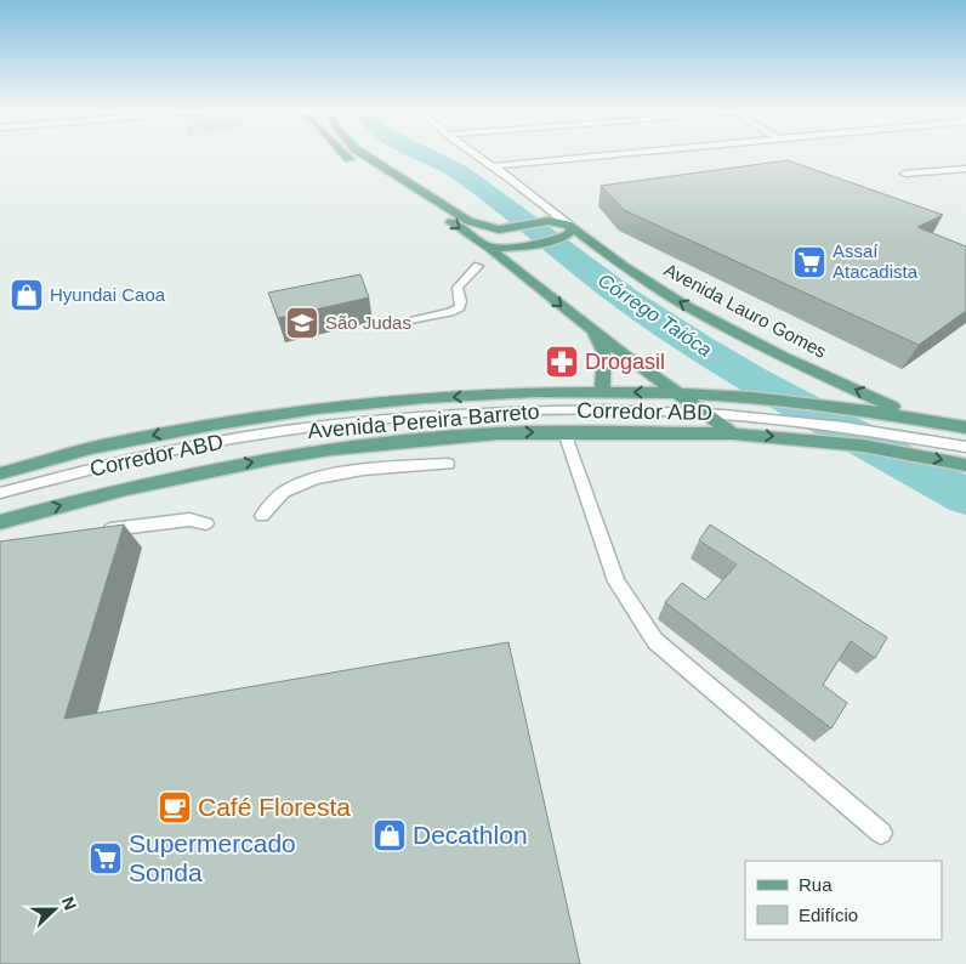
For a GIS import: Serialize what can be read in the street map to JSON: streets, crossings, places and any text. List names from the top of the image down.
{
  "streets": {
    "main road": ["Avenida Lauro Gomes", "Avenida Pereira Barreto"],
    "lane": ["Corredor ABD"]
  },
  "crossings": [
    ["Avenida Lauro Gomes", "Avenida Pereira Barreto"]
  ],
  "one_way": ["Avenida Lauro Gomes"],
  "water": ["Córrego Taióca"],
  "places": {
    "supermarket": ["Assaí Atacadista", "Supermercado Sonda"],
    "shop": ["Hyundai Caoa", "Decathlon"],
    "school or university": ["São Judas"],
    "pharmacy": ["Drogasil"],
    "cafe": ["Café Floresta"]
  },
  "legend": ["Rua", "Edifício"],
  "north": "right"
}
